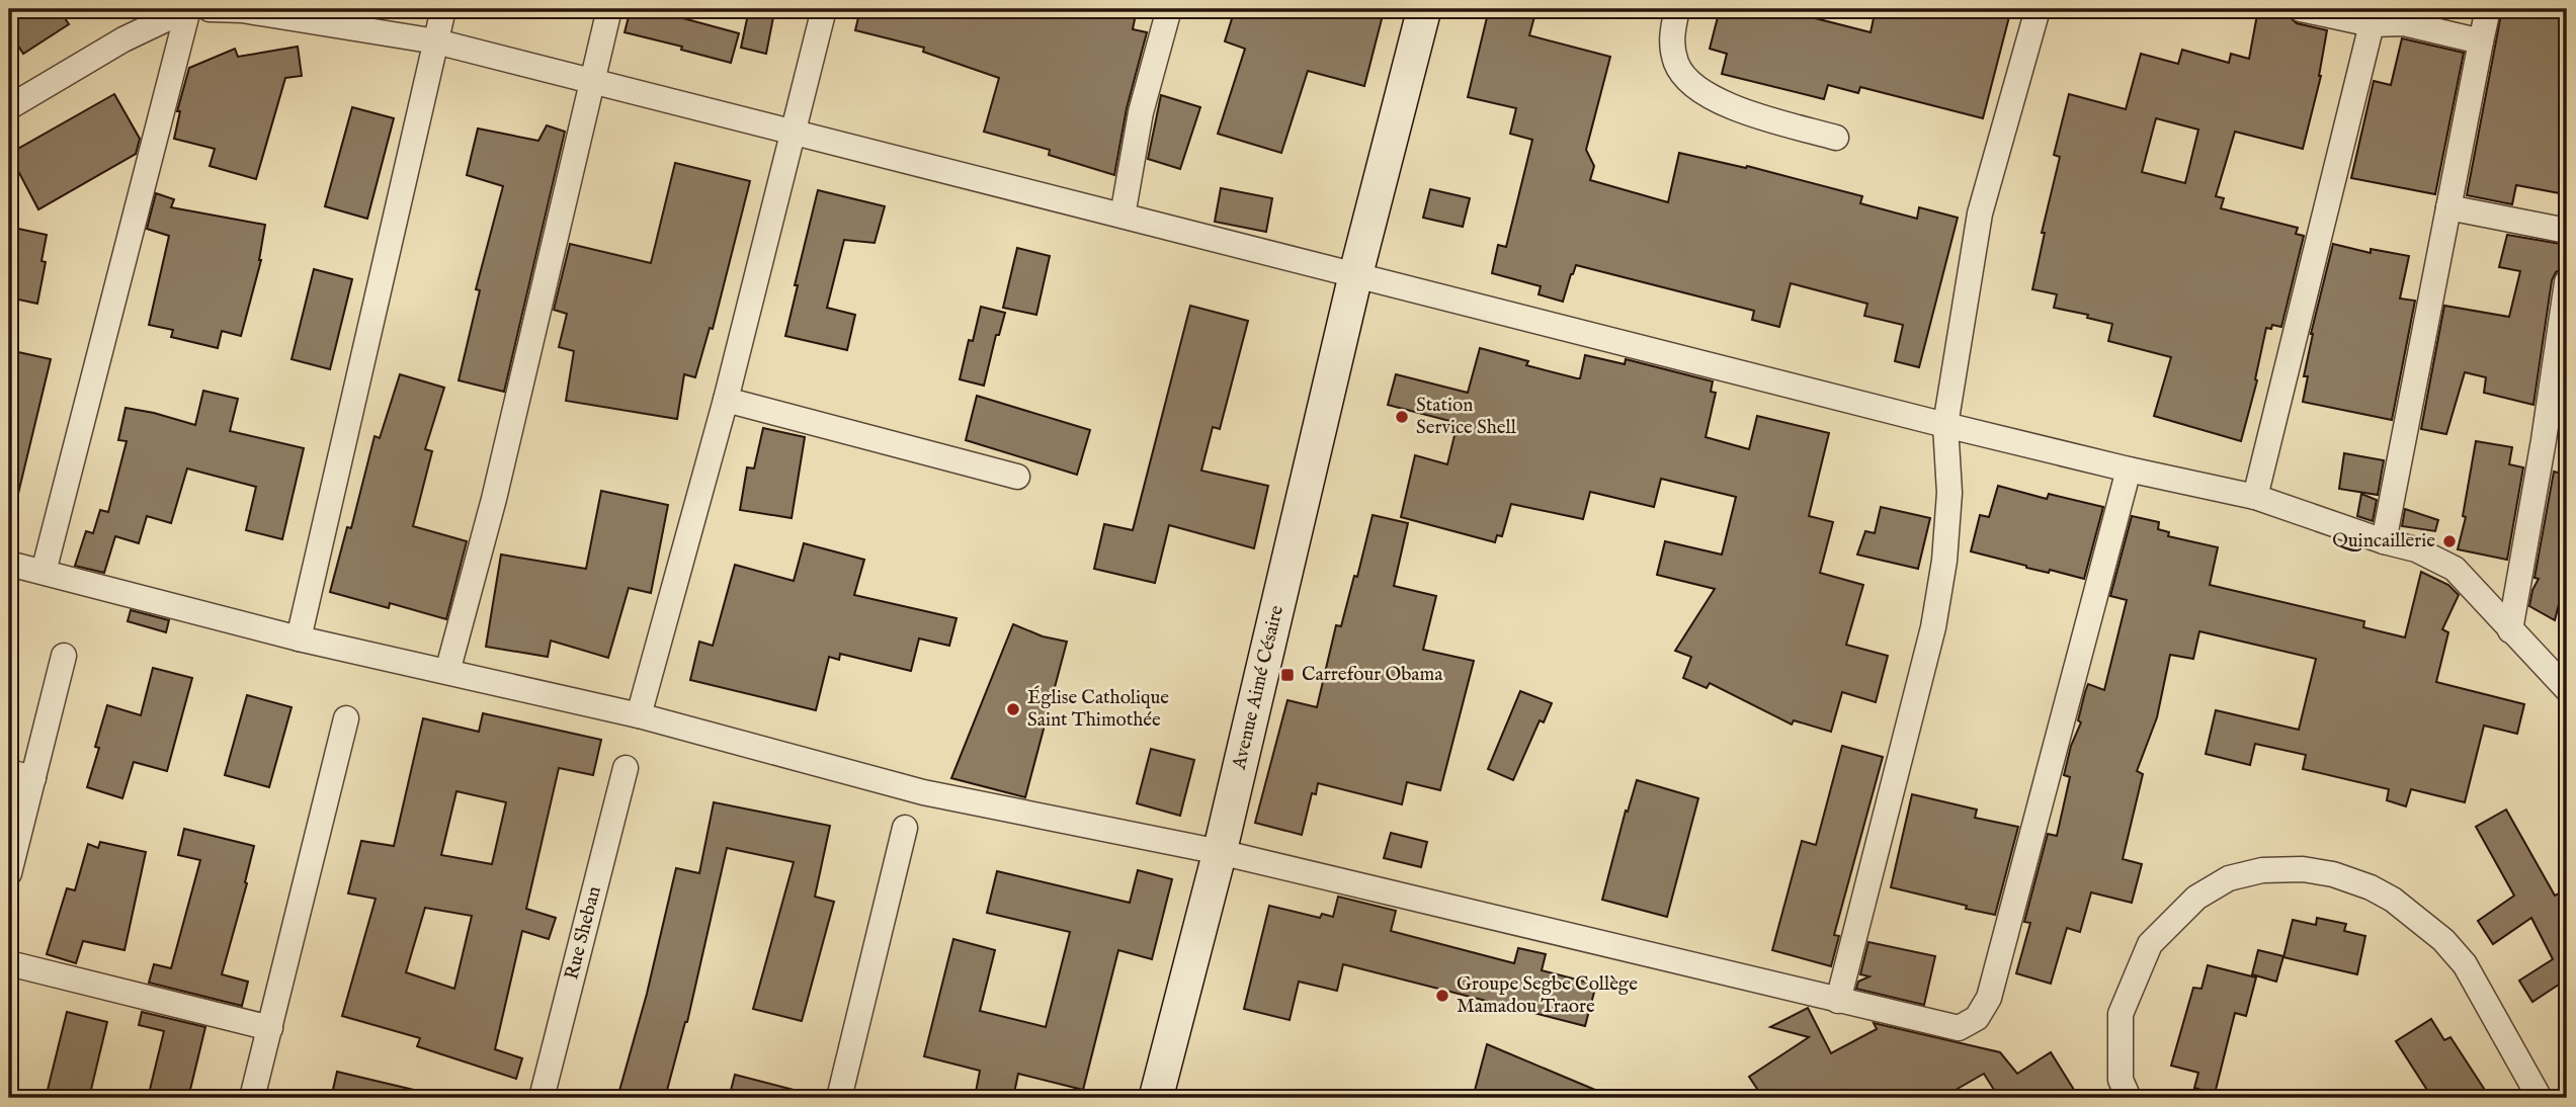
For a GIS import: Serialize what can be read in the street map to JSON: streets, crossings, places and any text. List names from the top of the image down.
{
  "streets": {
    "street": ["Avenue Aimé Césaire", "Rue Sheban"]
  },
  "places": {
    "other": [
      "Station Service Shell",
      "Quincaillerie",
      "Église Catholique Saint Thimothée",
      "Groupe Segbe Collège Mamadou Traore"
    ],
    "transit": ["Carrefour Obama"]
  }
}
